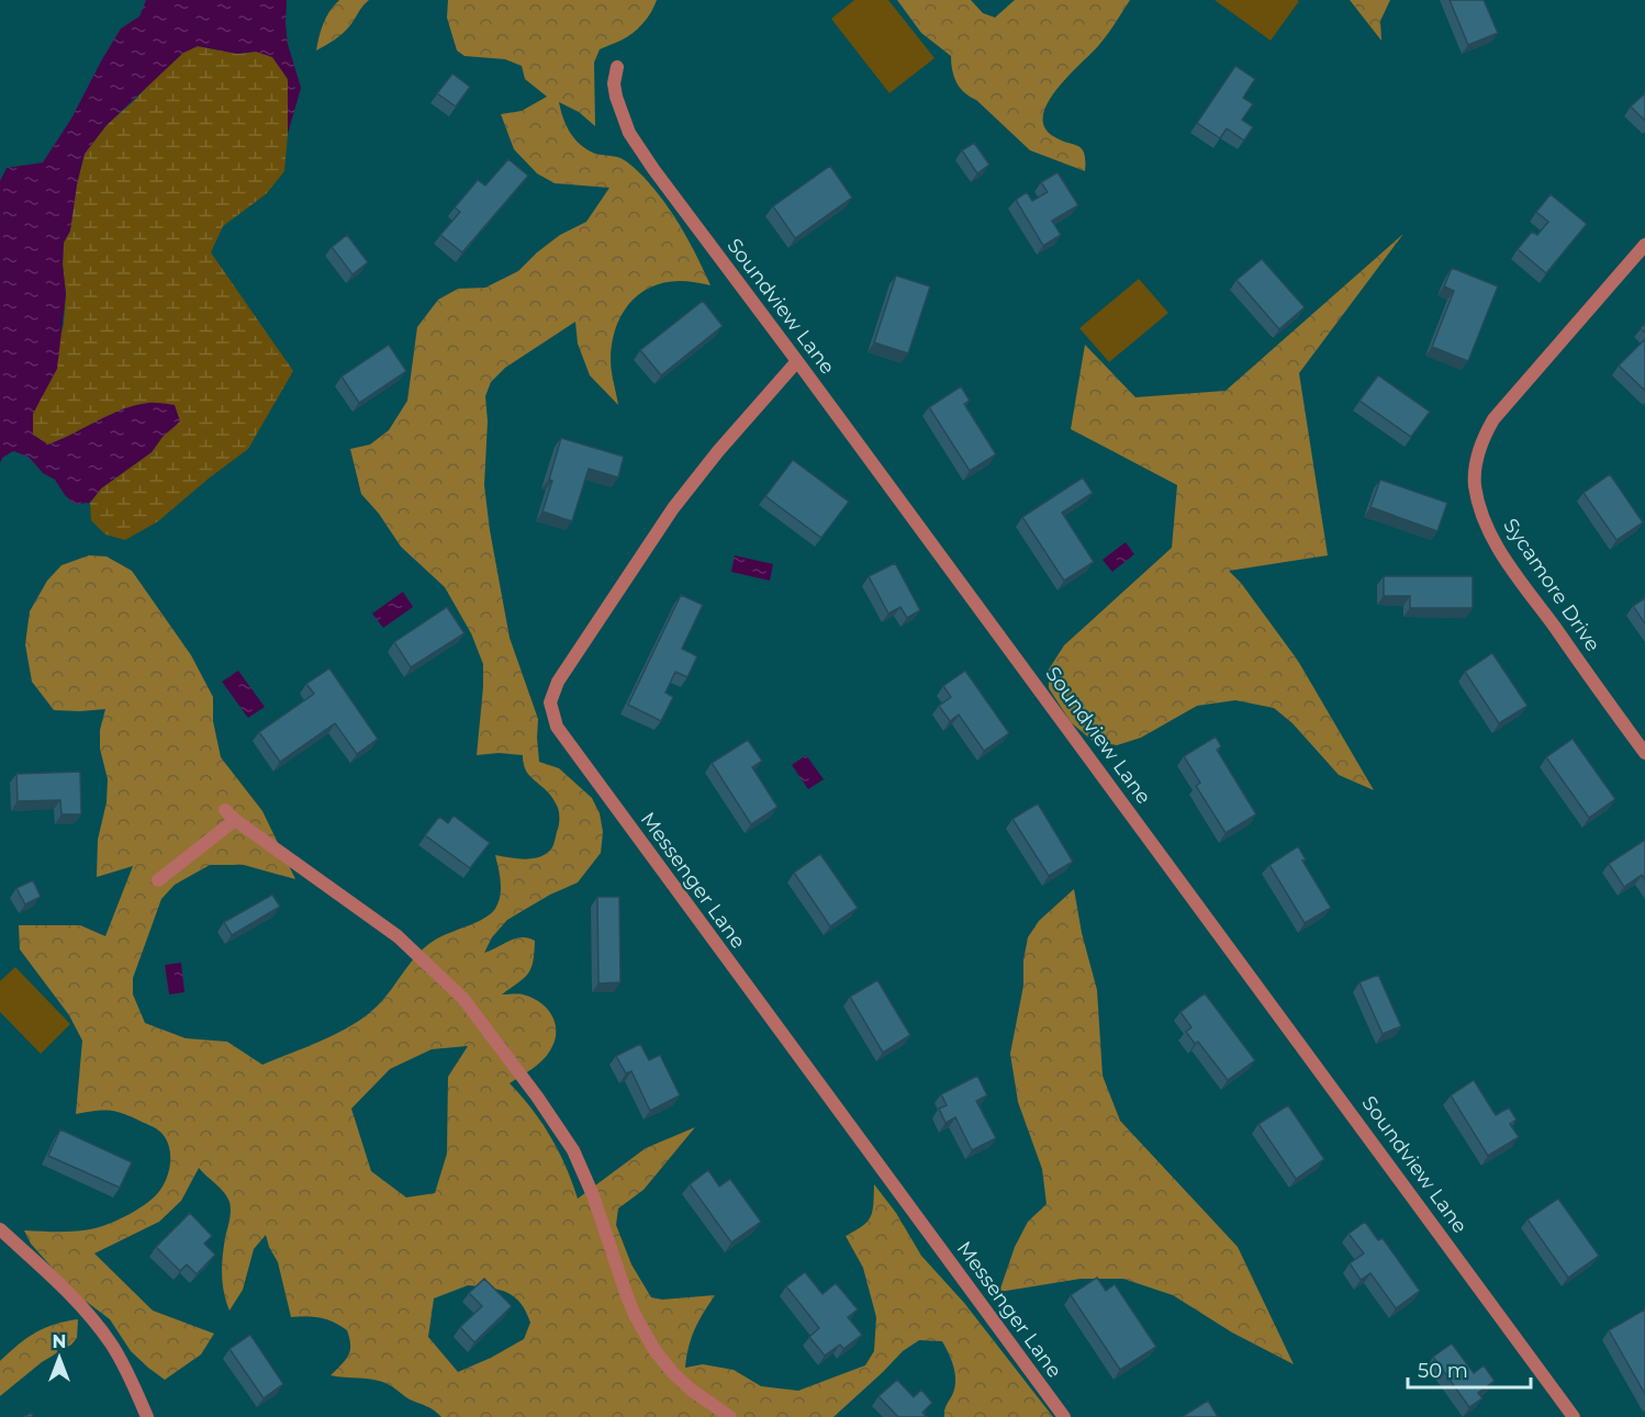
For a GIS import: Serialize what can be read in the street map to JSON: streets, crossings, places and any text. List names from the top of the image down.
{
  "streets": {
    "street": ["Soundview Lane", "Sycamore Drive", "Messenger Lane"]
  },
  "crossings": [
    ["Soundview Lane", "Messenger Lane"]
  ],
  "scale_bar": "50 m",
  "north": "top"
}
